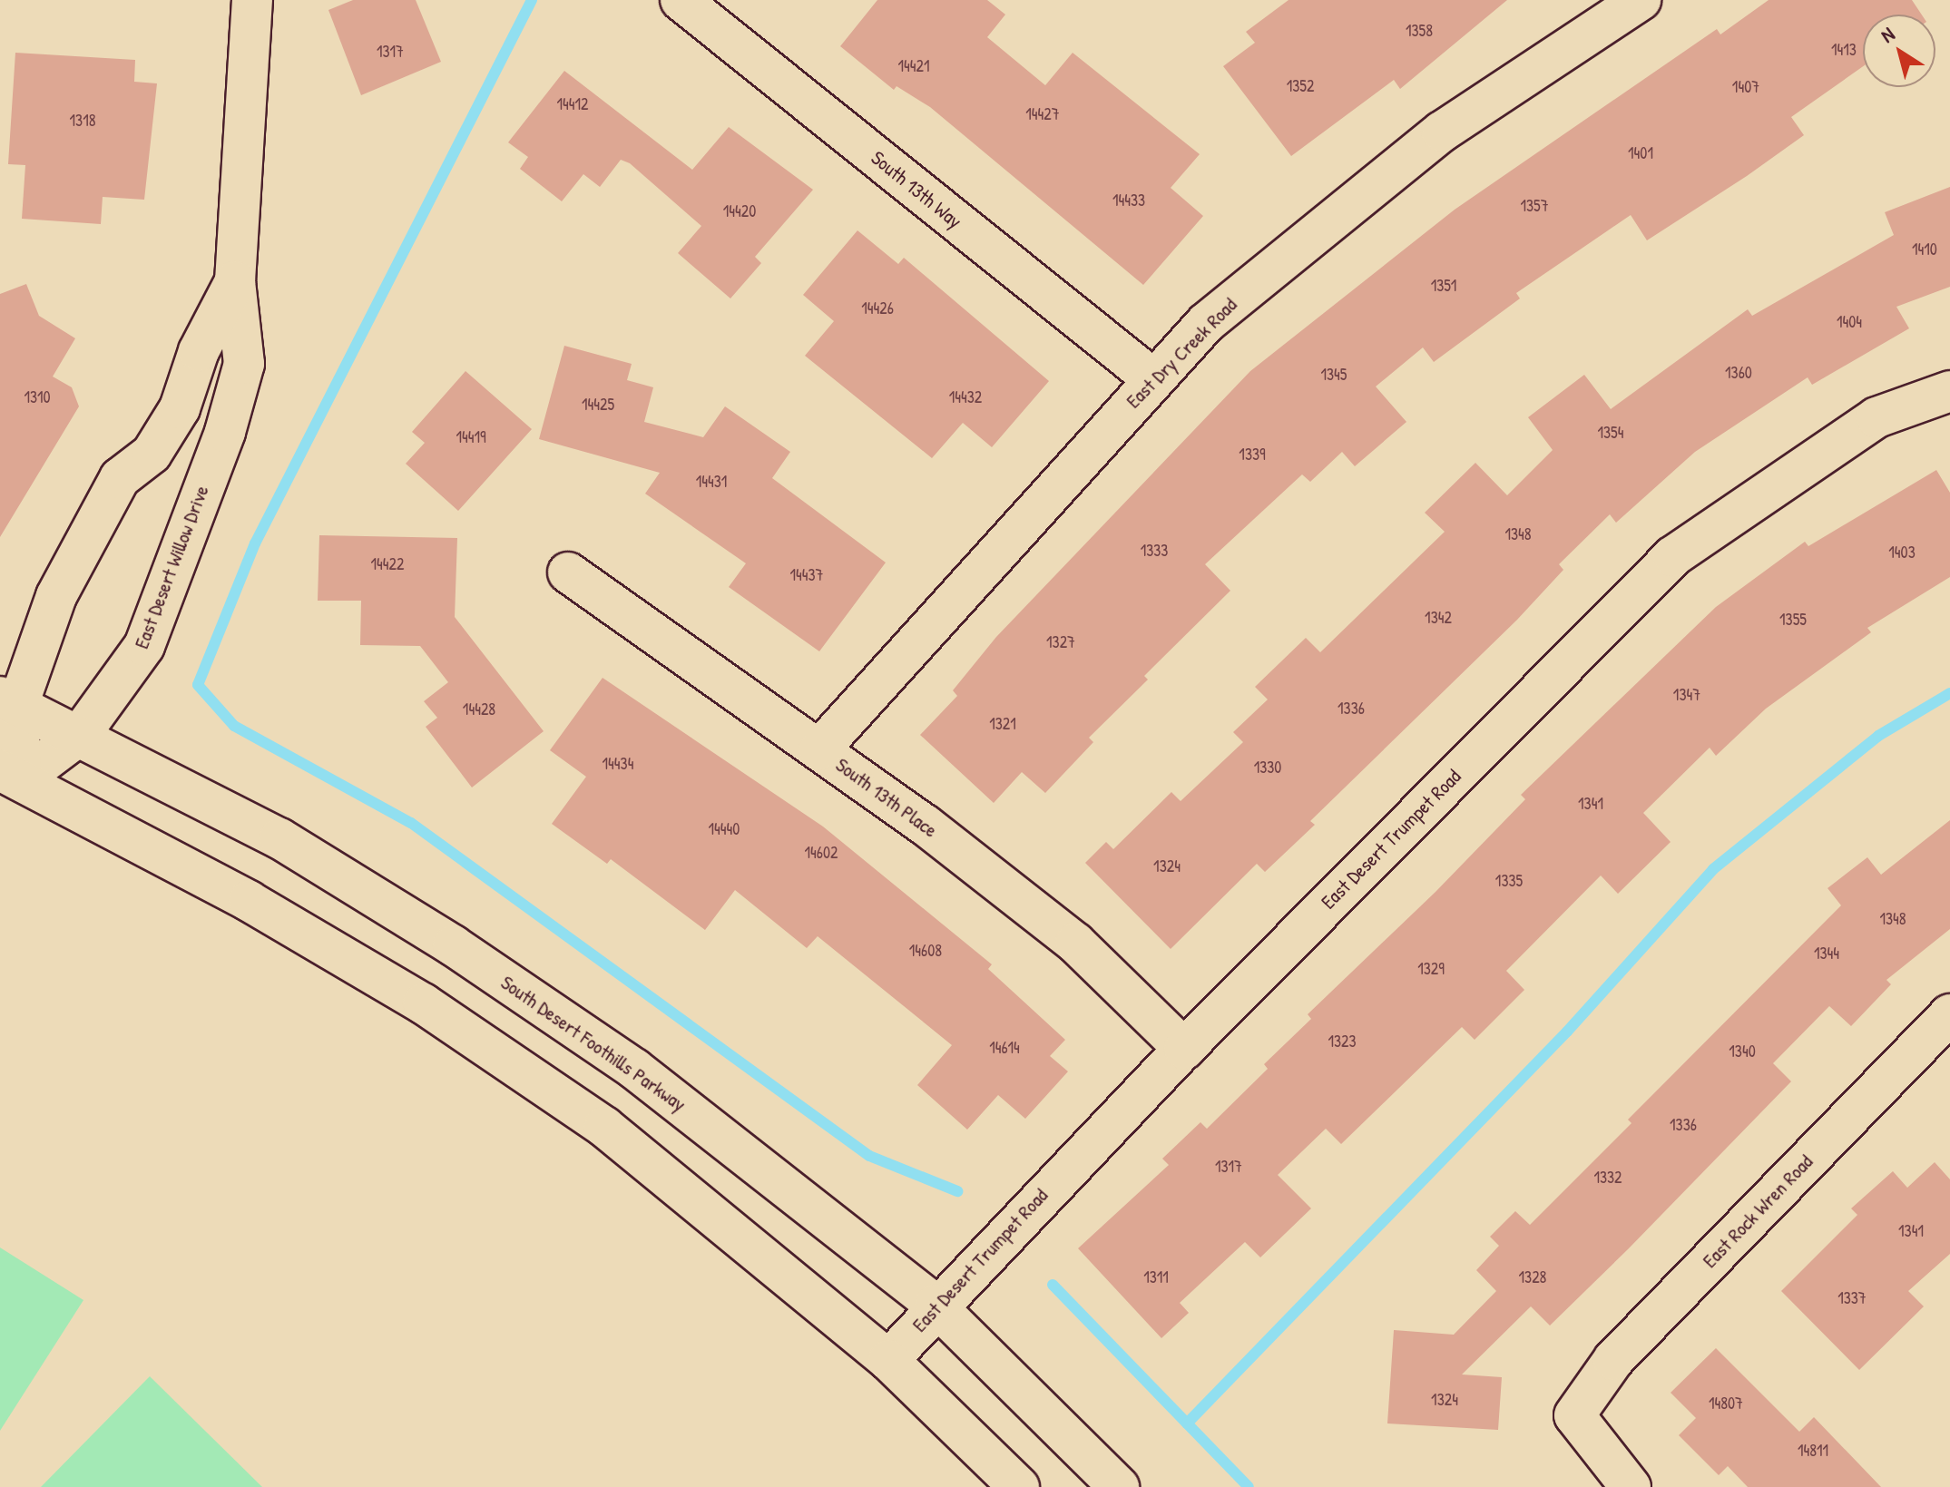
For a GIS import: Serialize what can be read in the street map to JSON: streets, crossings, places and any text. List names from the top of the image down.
{
  "streets": {
    "street": [
      "South 13th Way",
      "East Dry Creek Road",
      "East Desert Willow Drive",
      "South 13th Place",
      "East Desert Trumpet Road",
      "South Desert Foothills Parkway",
      "East Rock Wren Road"
    ]
  },
  "crossings": [
    ["South 13th Way", "East Dry Creek Road"],
    ["East Dry Creek Road", "South 13th Place"],
    ["East Desert Willow Drive", "South Desert Foothills Parkway"],
    ["South 13th Place", "East Desert Trumpet Road"],
    ["East Desert Trumpet Road", "South Desert Foothills Parkway"]
  ],
  "house_numbers": [
    "1358",
    "1413",
    "1317",
    "14421",
    "1352",
    "1407",
    "14412",
    "14427",
    "1318",
    "1401",
    "14433",
    "1357",
    "14420",
    "1410",
    "1351",
    "14426",
    "1404",
    "1360",
    "1345",
    "1310",
    "14432",
    "14425",
    "1354",
    "14419",
    "1339",
    "14431",
    "1348",
    "1333",
    "1403",
    "14422",
    "14437",
    "1342",
    "1355",
    "1327",
    "1347",
    "1336",
    "14428",
    "1321",
    "14434",
    "1330",
    "1341",
    "14440",
    "14602",
    "1324",
    "1335",
    "1348",
    "14608",
    "1344",
    "1329",
    "1323",
    "14614",
    "1340",
    "1336",
    "1317",
    "1332",
    "1341",
    "1311",
    "1328",
    "1337",
    "1324",
    "14807",
    "14811"
  ],
  "north": "top left"
}
